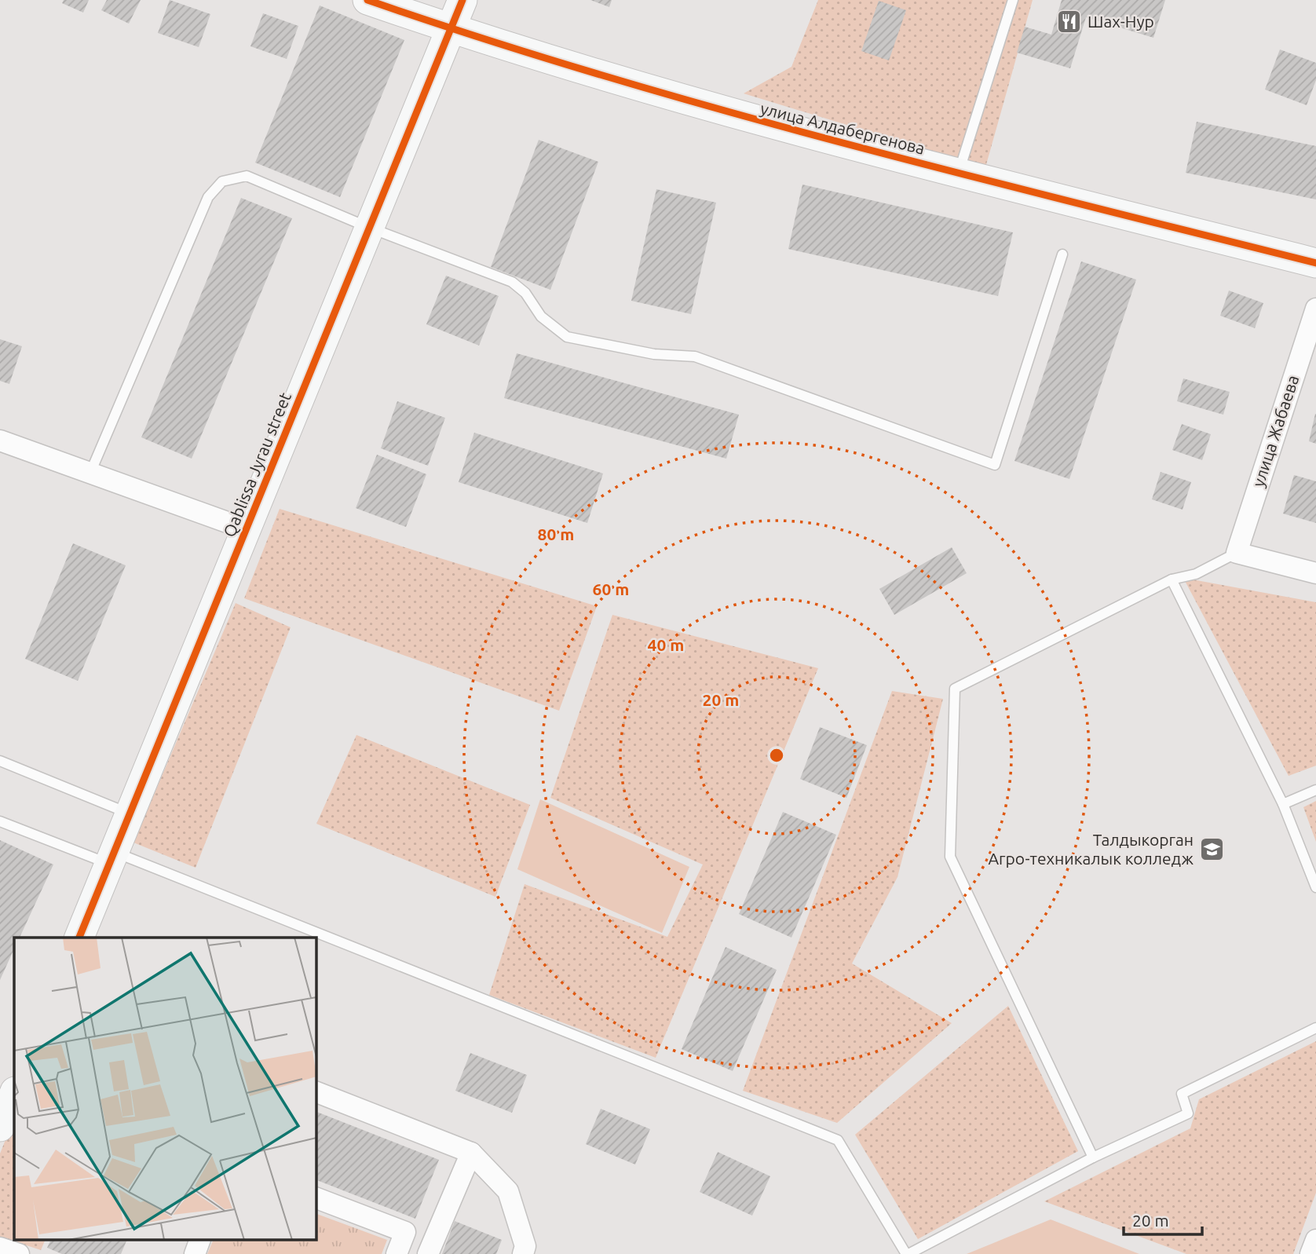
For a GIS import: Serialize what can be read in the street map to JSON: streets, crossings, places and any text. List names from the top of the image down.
{
  "streets": {
    "street": ["улица Алдабергенова", "улица Жабаева", "Qablissa Jyrau street"]
  },
  "crossings": [
    ["улица Алдабергенова", "Qablissa Jyrau street"]
  ],
  "places": {
    "restaurant": ["Шах-Нур"],
    "school or university": ["Талдыкорган Агро-техникалык колледж"]
  },
  "scale_bar": "20 m",
  "rings": [
    "80 m",
    "60 m",
    "40 m",
    "20 m"
  ]
}
